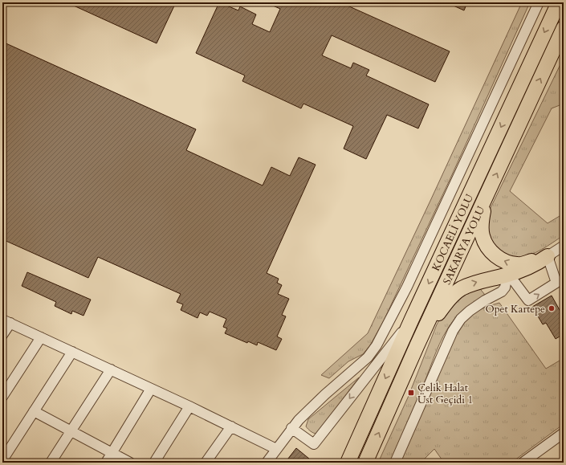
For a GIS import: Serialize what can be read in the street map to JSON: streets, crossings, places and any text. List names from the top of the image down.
{
  "streets": {
    "highway": ["KOCAELİ YOLU", "SAKARYA YOLU"]
  },
  "one_way": ["KOCAELİ YOLU", "SAKARYA YOLU"],
  "places": {
    "other": ["Opet Kartepe"],
    "transit": ["Çelik Halat Üst Geçidi 1"]
  }
}
